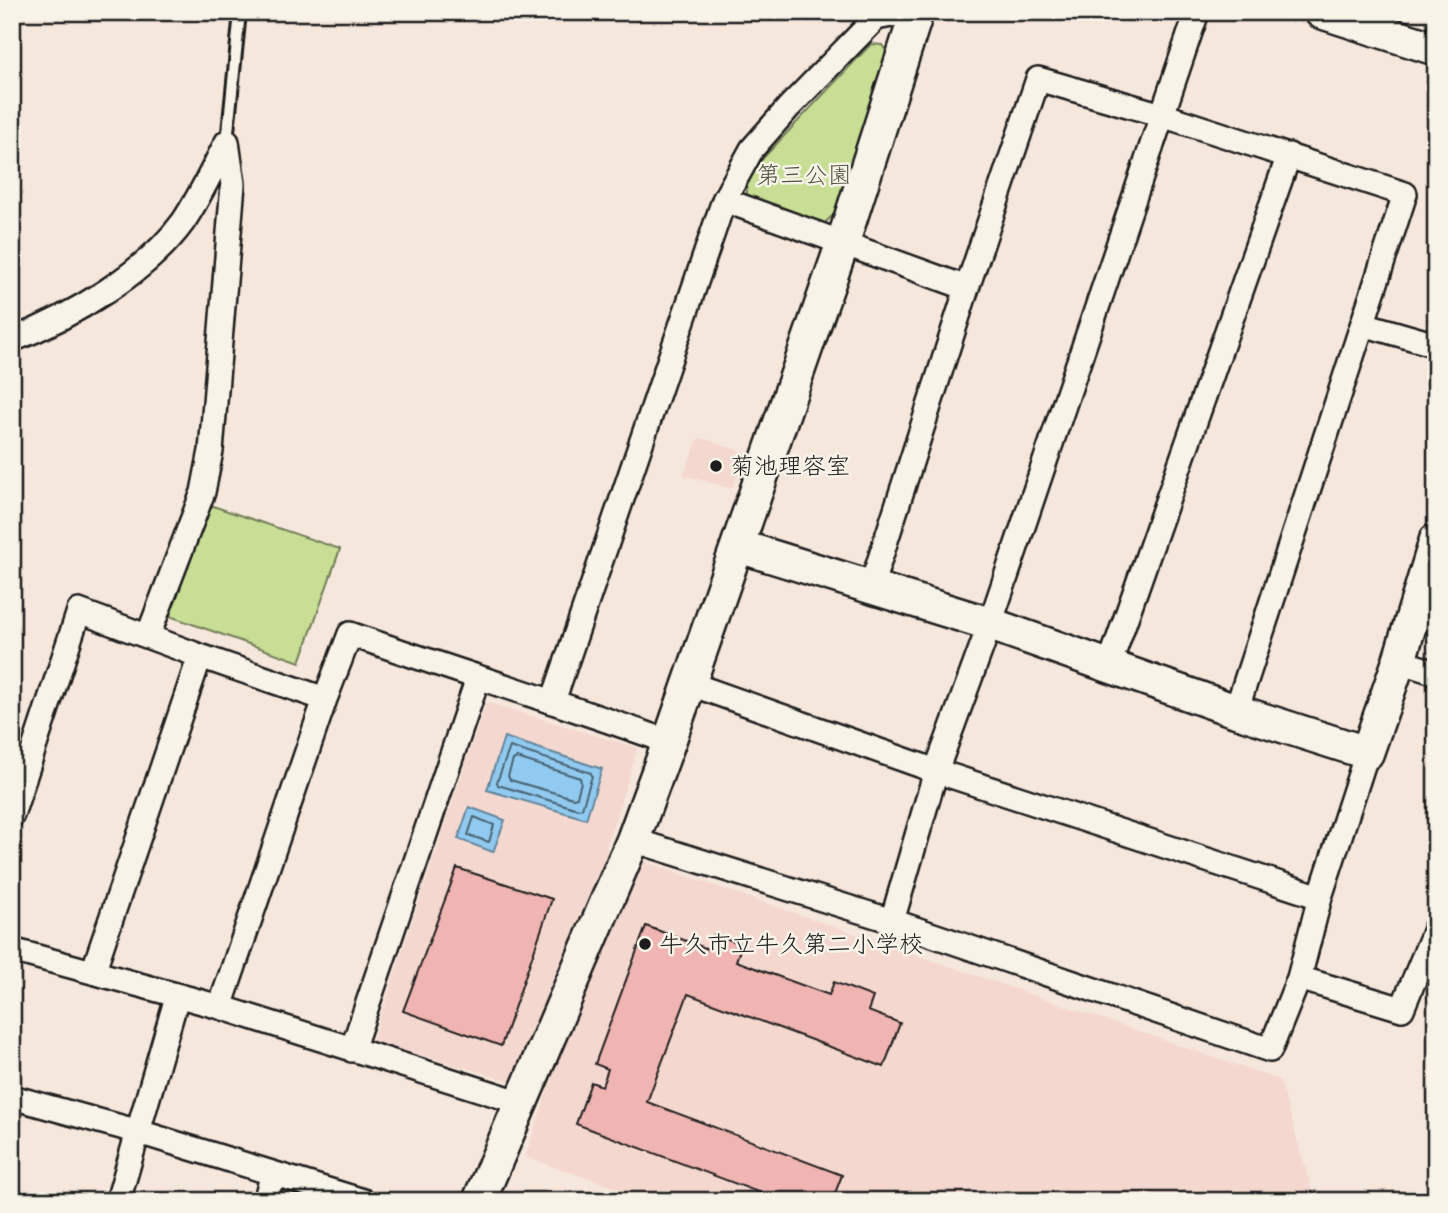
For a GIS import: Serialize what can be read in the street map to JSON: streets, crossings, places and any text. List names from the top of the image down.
{
  "parks": ["第三公園"],
  "places": ["菊池理容室", "牛久市立牛久第二小学校"]
}
